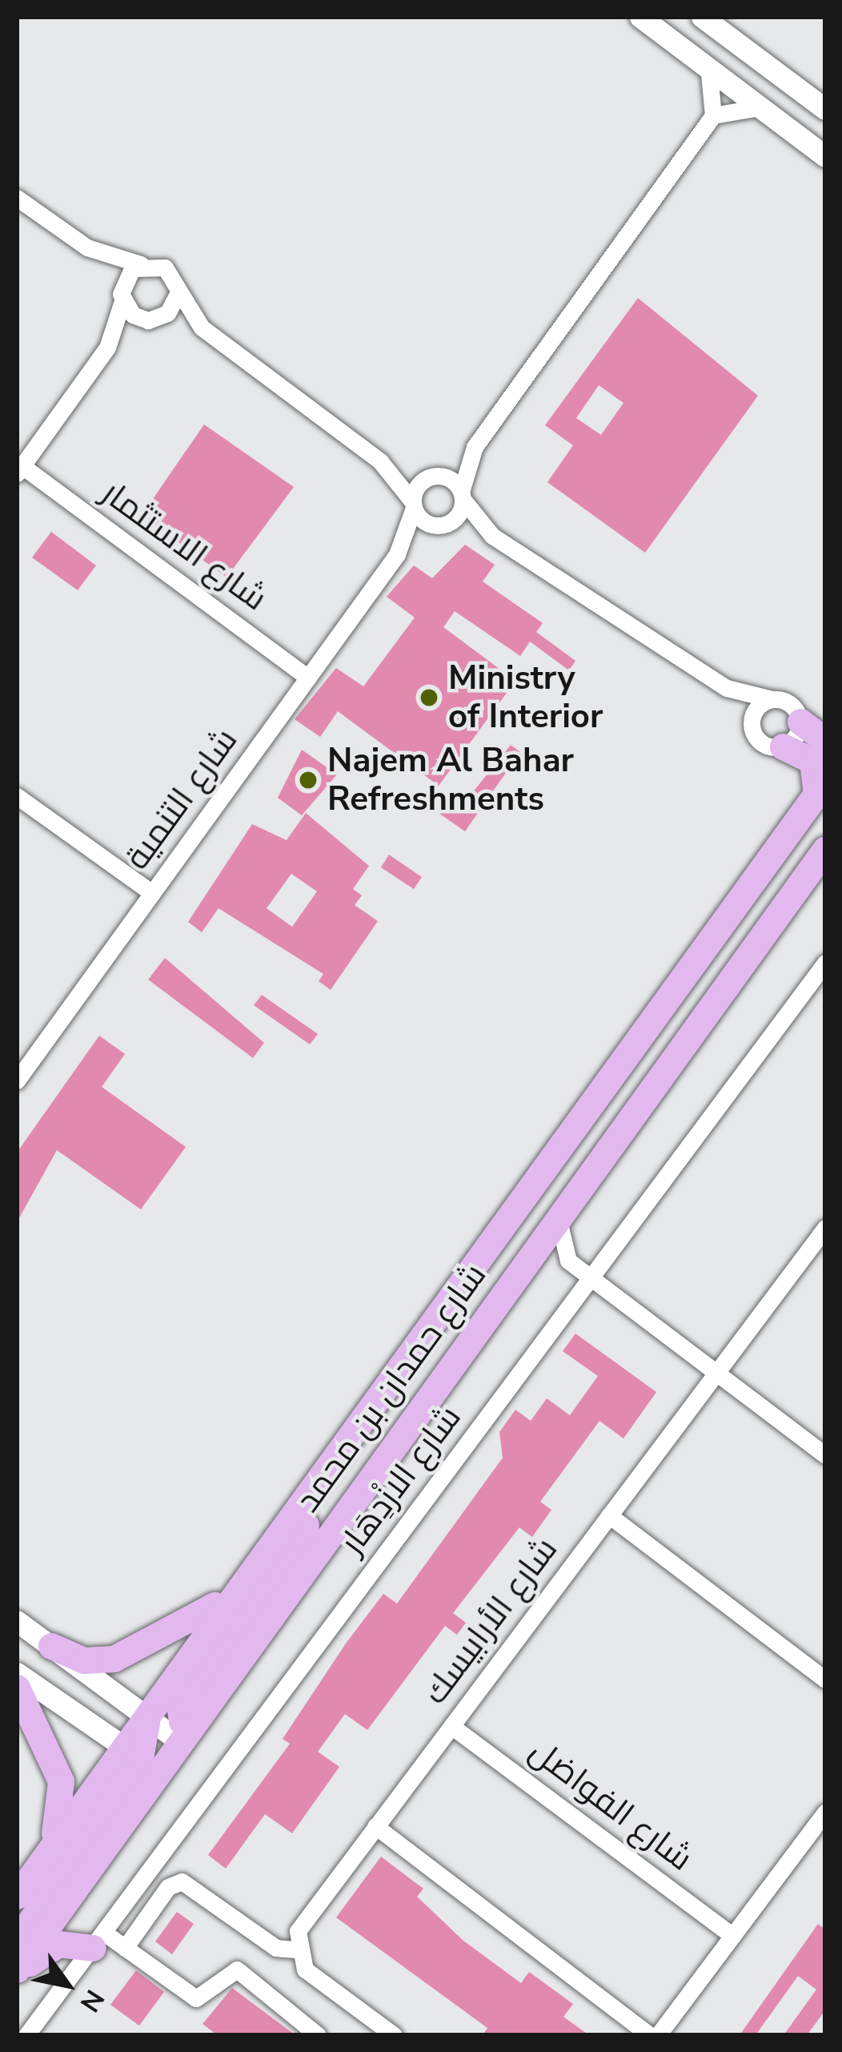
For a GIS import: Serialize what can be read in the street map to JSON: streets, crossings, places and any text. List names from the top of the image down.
{
  "streets": {
    "main road": ["شارع حمدان بن محمد"],
    "street": [
      "شارع الاستثمار",
      "شارع التنمية",
      "شارع الازْدِهَار",
      "شارع الأرابيسك",
      "شارع الفواضل"
    ]
  },
  "crossings": [
    ["شارع الاستثمار", "شارع التنمية"],
    ["شارع الأرابيسك", "شارع الفواضل"]
  ],
  "places": ["Ministry of Interior", "Najem Al Bahar Refreshments"],
  "north": "bottom right"
}
